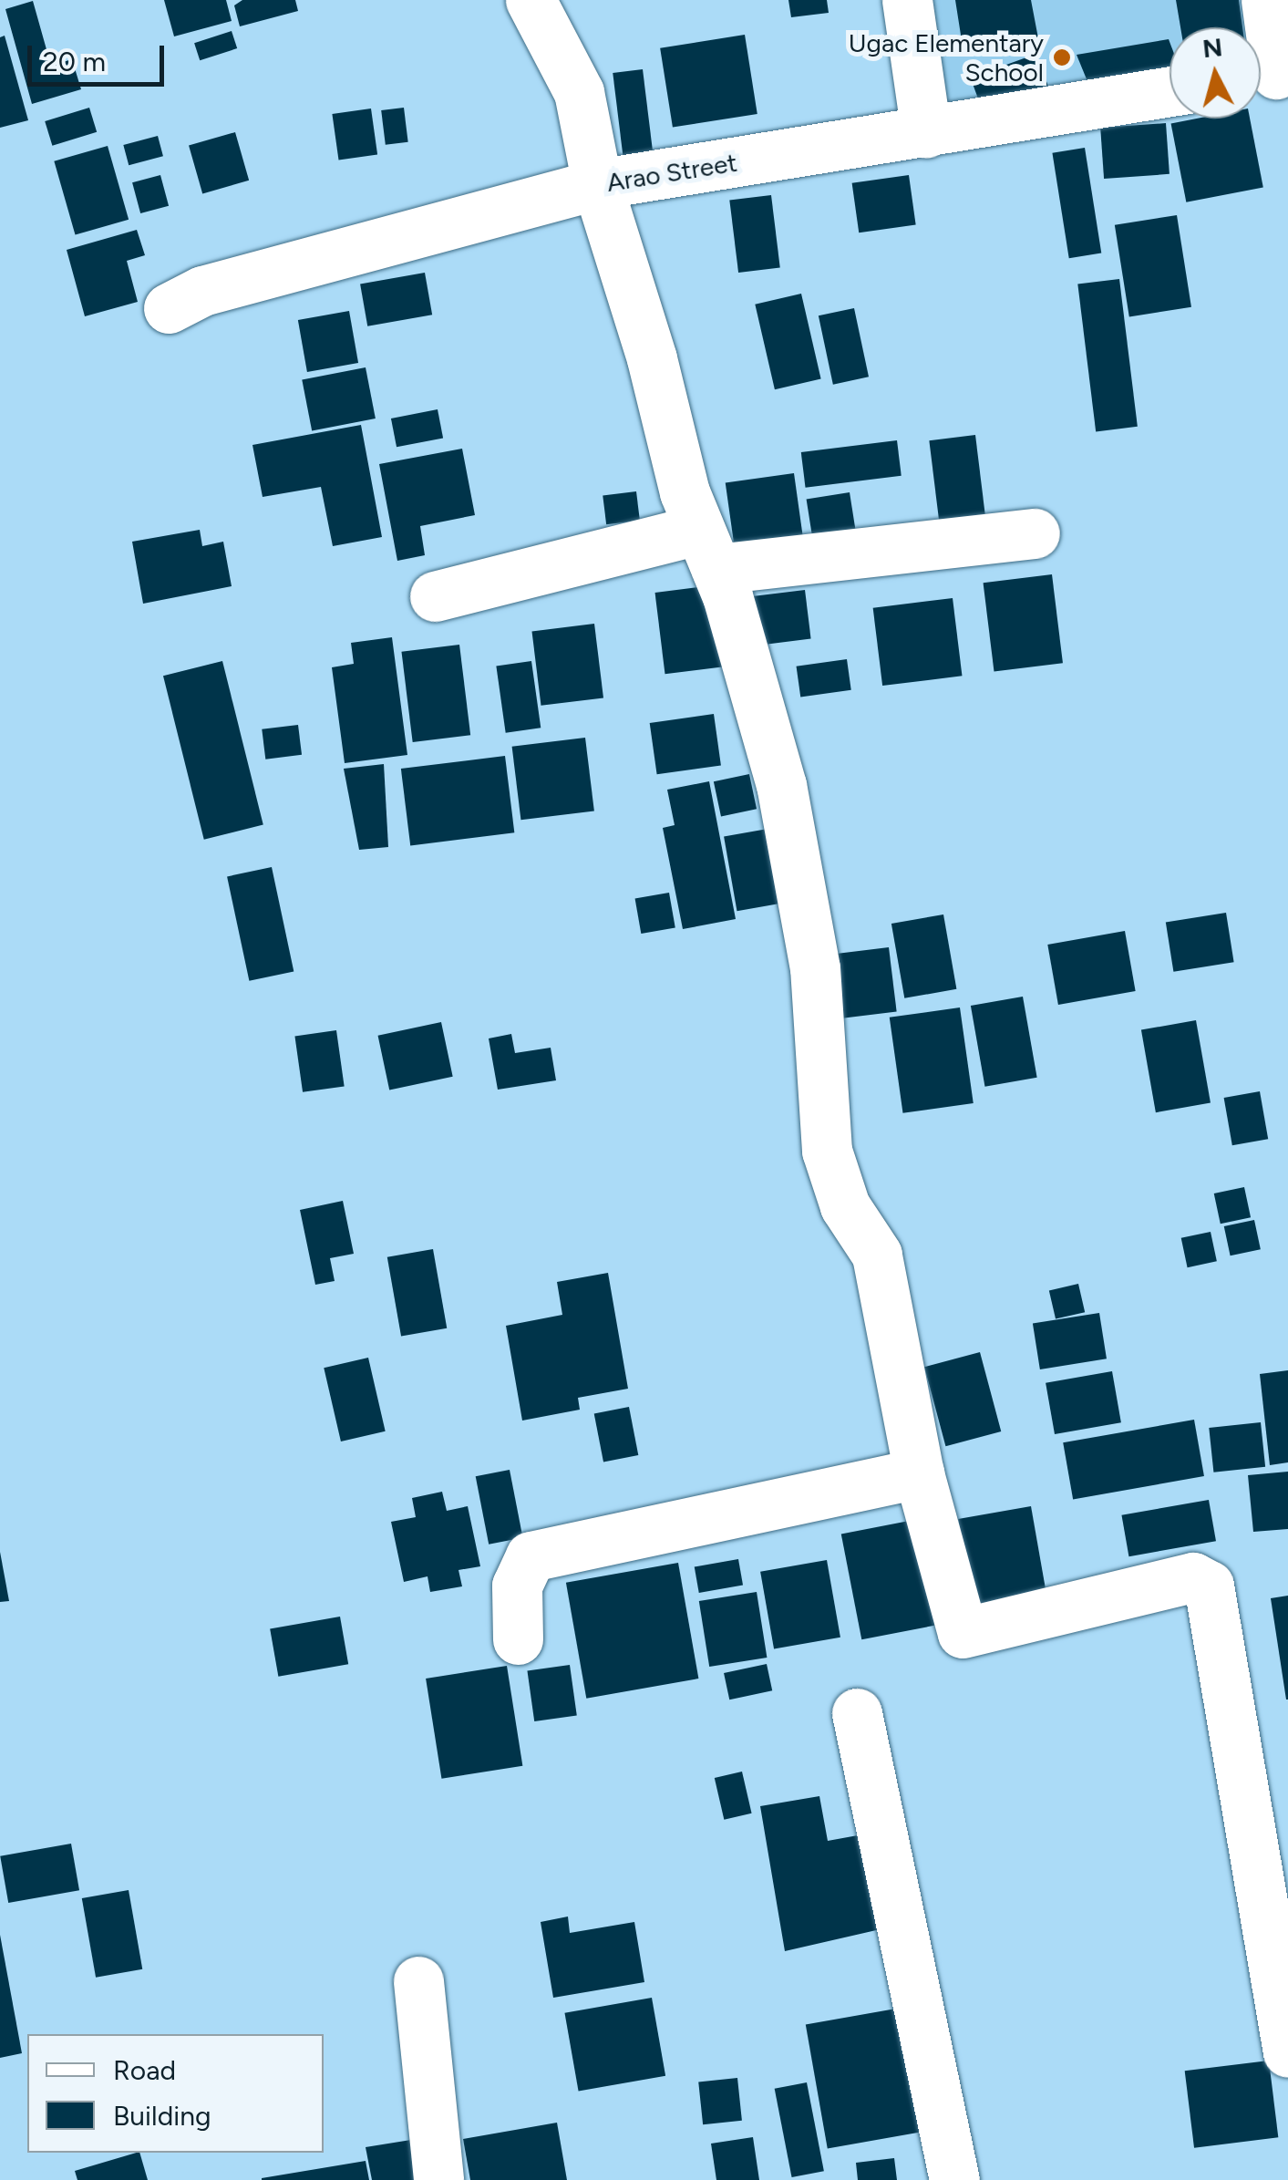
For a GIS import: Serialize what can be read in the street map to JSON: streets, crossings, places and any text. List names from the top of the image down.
{
  "streets": {
    "street": ["Arao Street"]
  },
  "places": ["Ugac Elementary School"],
  "legend": ["Road", "Building"],
  "scale_bar": "20 m",
  "north": "top"
}
